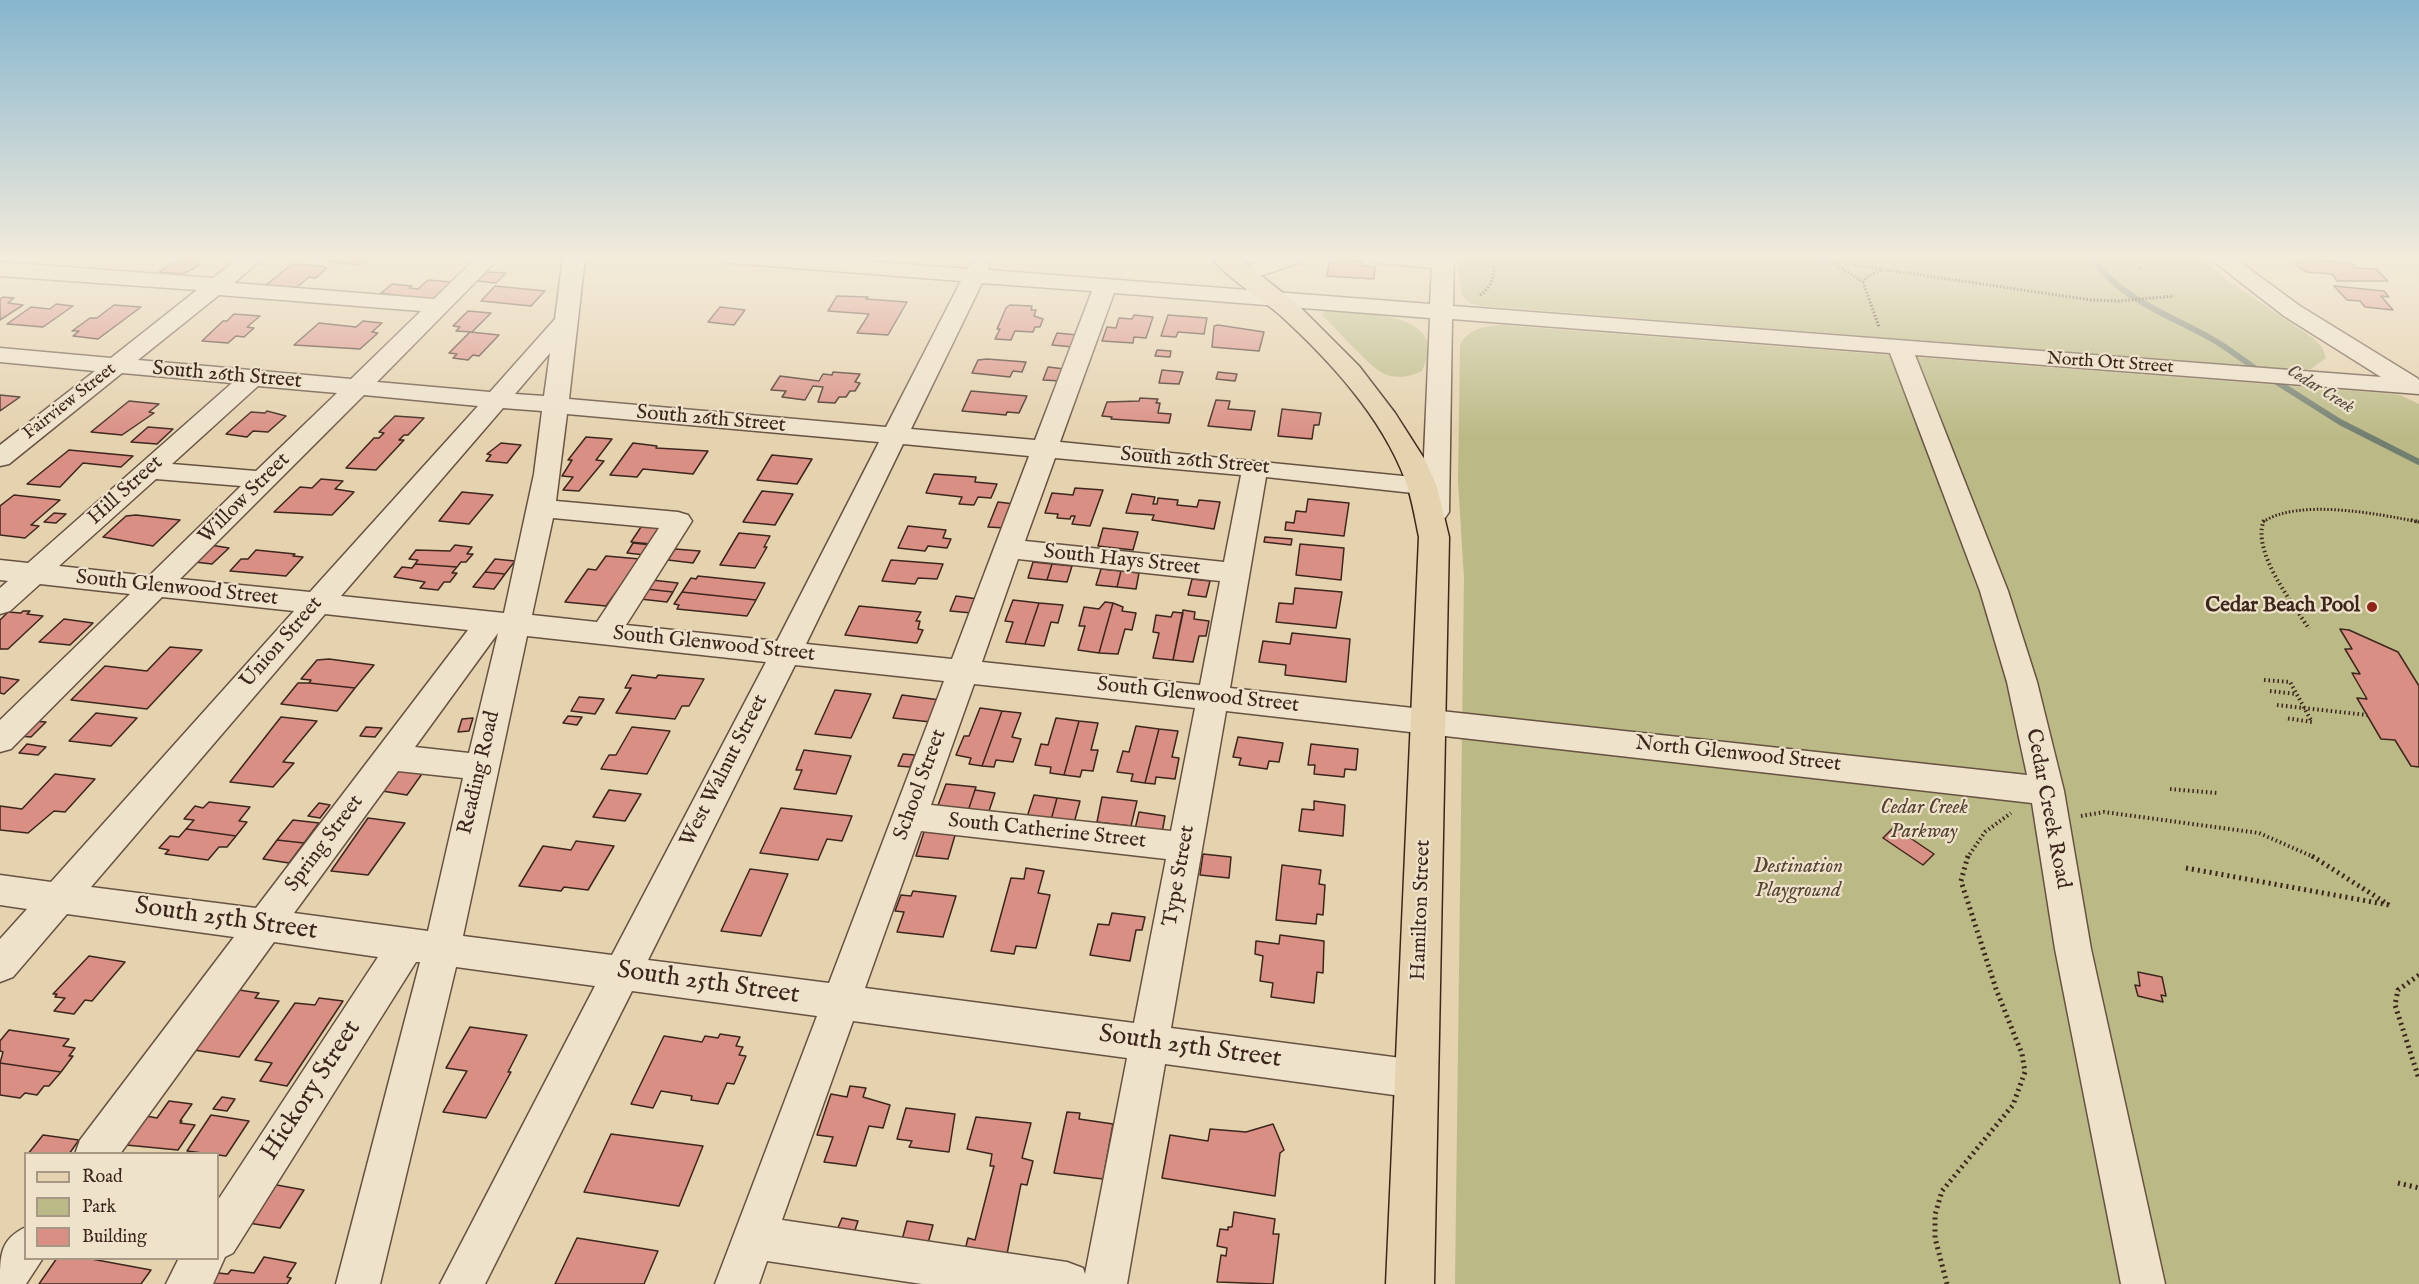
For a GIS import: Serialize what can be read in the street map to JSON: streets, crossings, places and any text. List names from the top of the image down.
{
  "streets": {
    "main road": ["Hamilton Street"],
    "street": [
      "North Ott Street",
      "South 26th Street",
      "Fairview Street",
      "Hill Street",
      "Willow Street",
      "South Hays Street",
      "South Glenwood Street",
      "Union Street",
      "North Glenwood Street",
      "West Walnut Street",
      "Reading Road",
      "School Street",
      "Cedar Creek Road",
      "South Catherine Street",
      "Spring Street",
      "Type Street",
      "South 25th Street",
      "Hickory Street"
    ]
  },
  "crossings": [
    ["North Ott Street", "Cedar Creek Road"],
    ["South 26th Street", "Fairview Street"],
    ["South 26th Street", "Hill Street"],
    ["South 26th Street", "Willow Street"],
    ["South 26th Street", "Union Street"],
    ["South 26th Street", "West Walnut Street"],
    ["South 26th Street", "Reading Road"],
    ["South 26th Street", "School Street"],
    ["South 26th Street", "Type Street"],
    ["South 26th Street", "Hamilton Street"],
    ["Hill Street", "South Glenwood Street"],
    ["Willow Street", "South Glenwood Street"],
    ["South Hays Street", "School Street"],
    ["South Hays Street", "Type Street"],
    ["South Glenwood Street", "Union Street"],
    ["South Glenwood Street", "North Glenwood Street"],
    ["South Glenwood Street", "West Walnut Street"],
    ["South Glenwood Street", "Reading Road"],
    ["South Glenwood Street", "School Street"],
    ["South Glenwood Street", "Spring Street"],
    ["South Glenwood Street", "Type Street"],
    ["South Glenwood Street", "Hamilton Street"],
    ["Union Street", "Reading Road"],
    ["Union Street", "South 25th Street"],
    ["North Glenwood Street", "Cedar Creek Road"],
    ["North Glenwood Street", "Hamilton Street"],
    ["West Walnut Street", "South 25th Street"],
    ["Reading Road", "Spring Street"],
    ["Reading Road", "South 25th Street"],
    ["Reading Road", "Hickory Street"],
    ["School Street", "South Catherine Street"],
    ["School Street", "South 25th Street"],
    ["South Catherine Street", "Type Street"],
    ["Spring Street", "South 25th Street"],
    ["Type Street", "South 25th Street"],
    ["Hamilton Street", "South 25th Street"],
    ["South 25th Street", "Hickory Street"]
  ],
  "water": ["Cedar Creek"],
  "parks": ["Cedar Creek Parkway", "Destination Playground"],
  "places": ["Cedar Beach Pool"],
  "legend": ["Road", "Park", "Building"]
}
